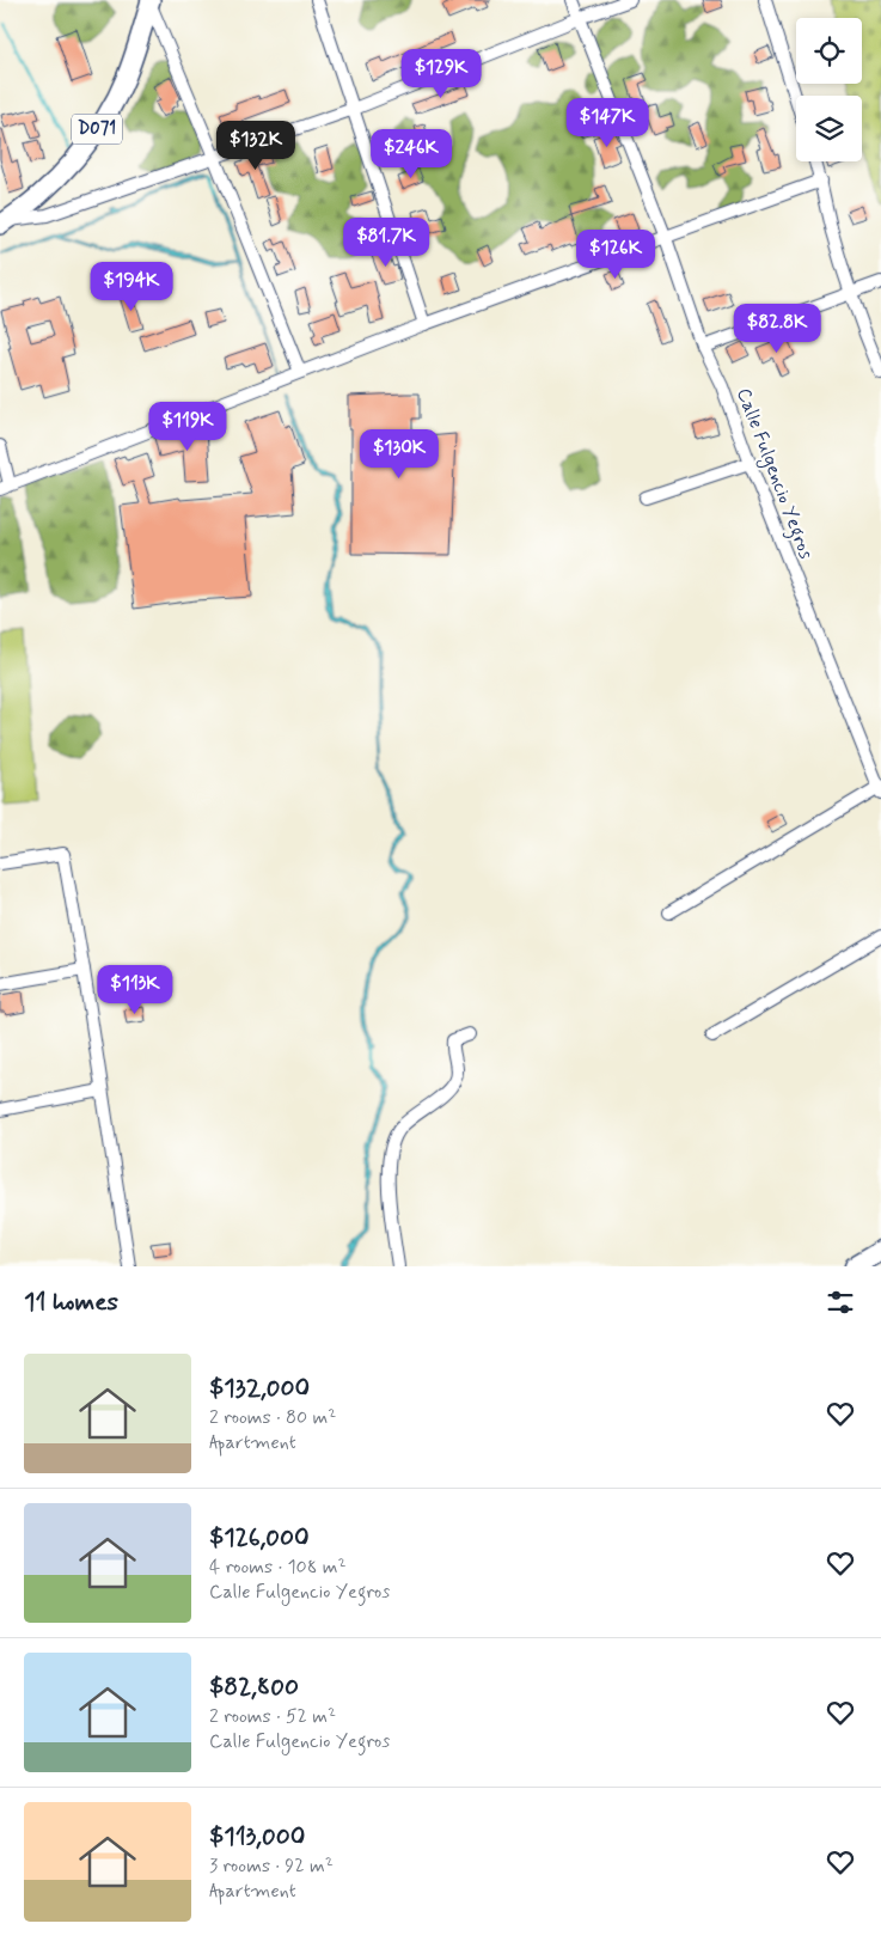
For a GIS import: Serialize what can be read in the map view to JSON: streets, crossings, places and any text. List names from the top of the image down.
{
  "streets": {
    "main road": ["D071"],
    "street": ["Calle Fulgencio Yegros"]
  },
  "page": {
    "price": [
      "$129K",
      "$147K",
      "$132K",
      "$246K",
      "$81.7K",
      "$126K",
      "$194K",
      "$82.8K",
      "$119K",
      "$130K",
      "$113K"
    ],
    "heading": "11 homes",
    "list": [
      {
        "name": "$132,000",
        "note": "2 rooms · 80 m² · Apartment"
      },
      {
        "name": "$126,000",
        "note": "4 rooms · 108 m² · Calle Fulgencio Yegros"
      },
      {
        "name": "$82,800",
        "note": "2 rooms · 52 m² · Calle Fulgencio Yegros"
      },
      {
        "name": "$113,000",
        "note": "3 rooms · 92 m² · Apartment"
      }
    ]
  }
}
